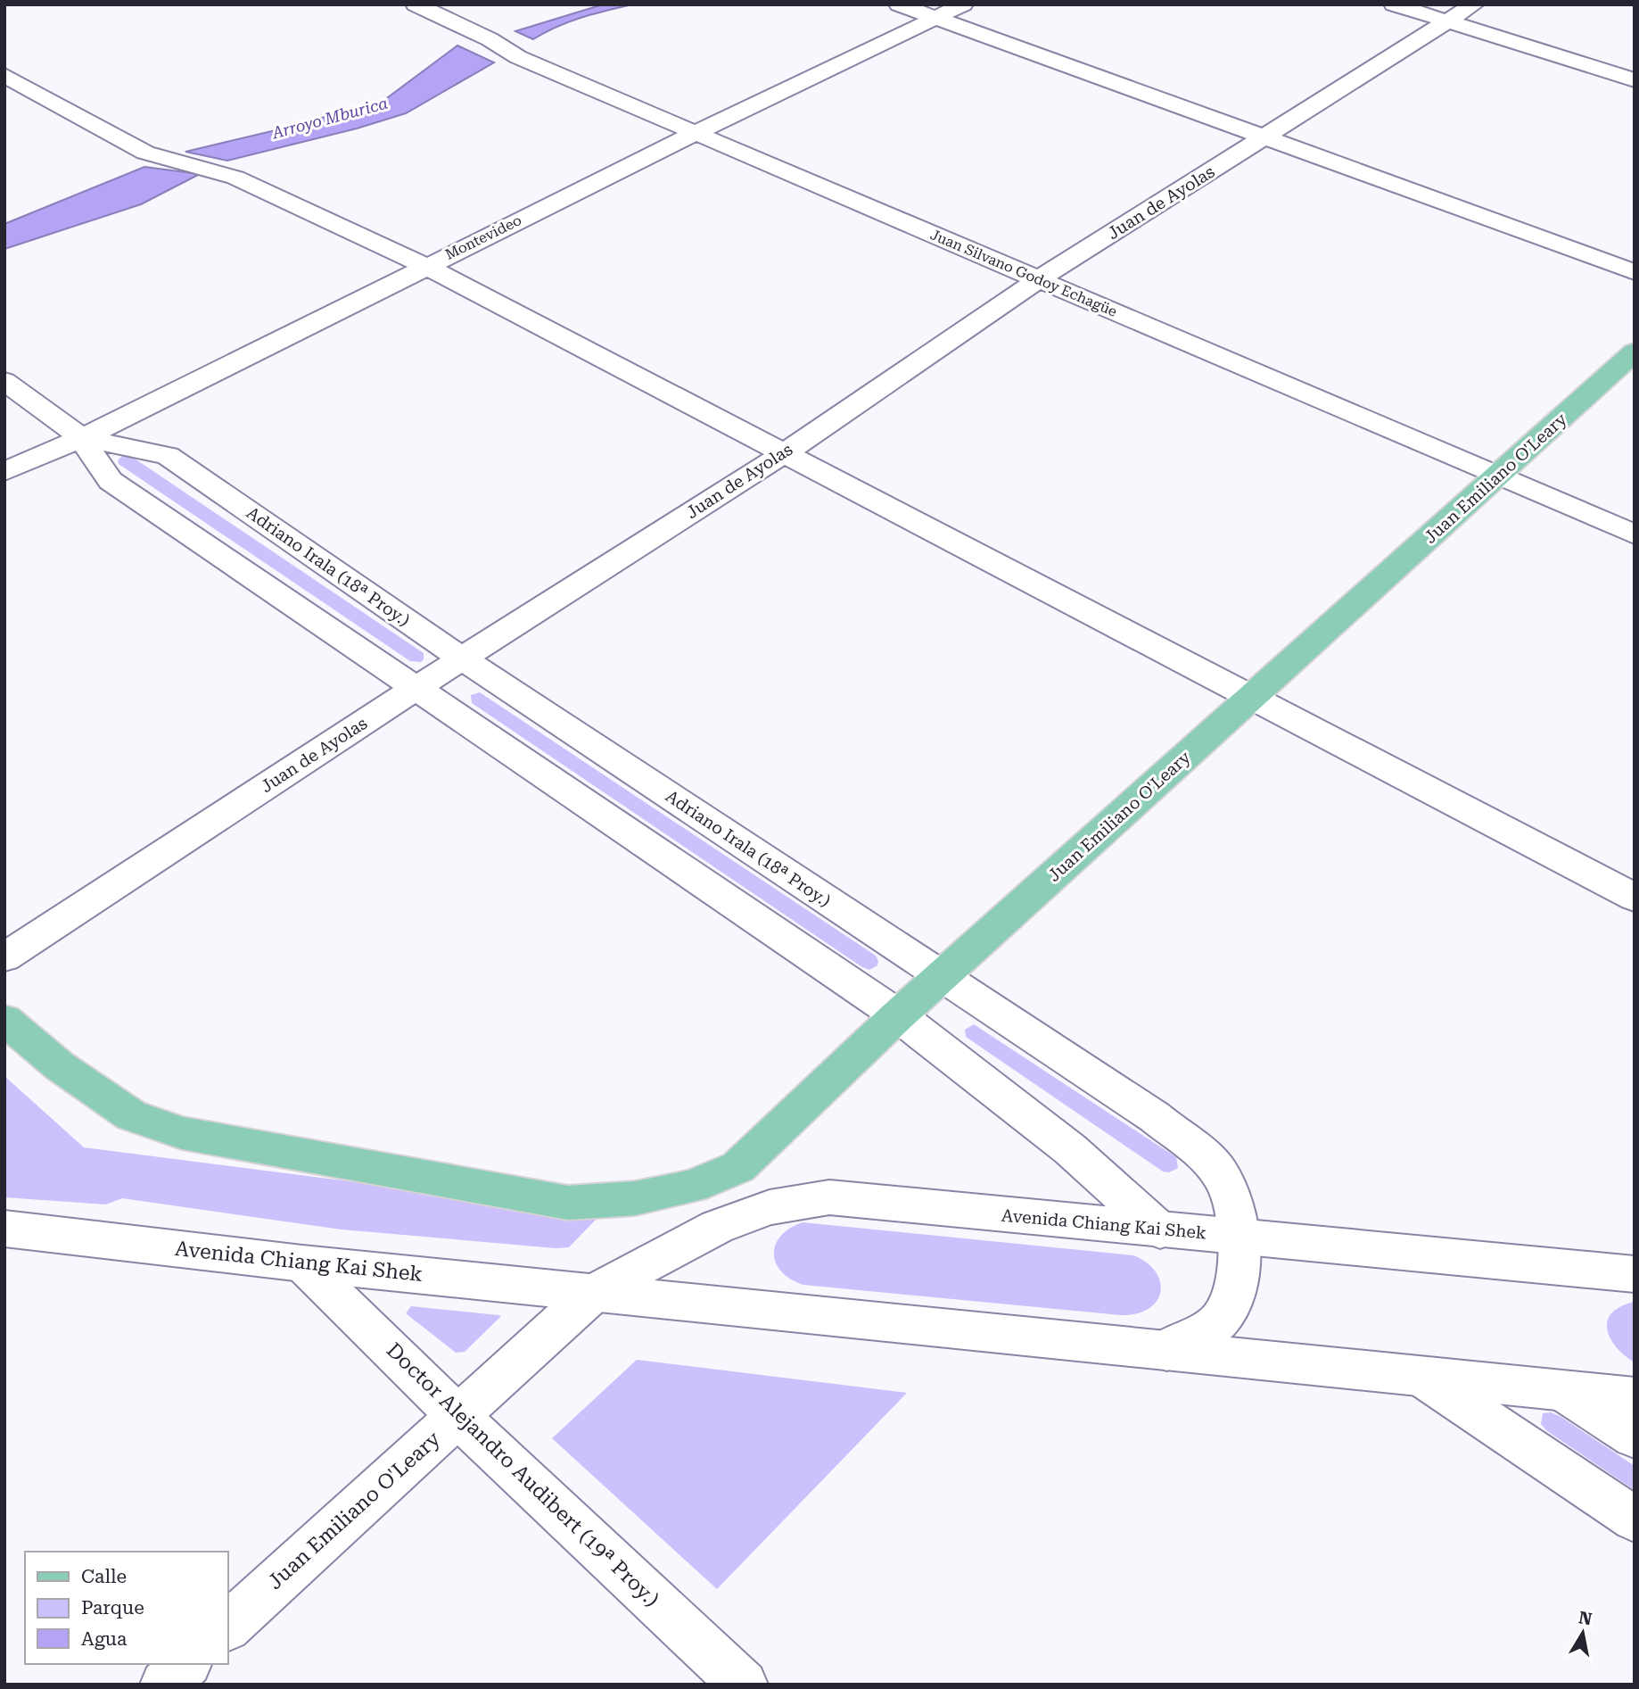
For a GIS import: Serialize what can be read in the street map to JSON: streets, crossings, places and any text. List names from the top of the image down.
{
  "streets": {
    "main road": ["Juan Emiliano O'Leary"],
    "street": [
      "Juan de Ayolas",
      "Montevideo",
      "Juan Silvano Godoy Echagüe",
      "Adriano Irala (18ª Proy.)",
      "Avenida Chiang Kai Shek",
      "Doctor Alejandro Audibert (19ª Proy.)"
    ]
  },
  "crossings": [
    ["Juan de Ayolas", "Juan Silvano Godoy Echagüe"],
    ["Juan de Ayolas", "Adriano Irala (18ª Proy.)"],
    ["Montevideo", "Juan Silvano Godoy Echagüe"],
    ["Montevideo", "Adriano Irala (18ª Proy.)"],
    ["Juan Silvano Godoy Echagüe", "Juan Emiliano O'Leary"],
    ["Juan Emiliano O'Leary", "Adriano Irala (18ª Proy.)"],
    ["Juan Emiliano O'Leary", "Avenida Chiang Kai Shek"],
    ["Juan Emiliano O'Leary", "Doctor Alejandro Audibert (19ª Proy.)"],
    ["Adriano Irala (18ª Proy.)", "Avenida Chiang Kai Shek"],
    ["Avenida Chiang Kai Shek", "Doctor Alejandro Audibert (19ª Proy.)"]
  ],
  "water": ["Arroyo Mburica"],
  "legend": ["Calle", "Parque", "Agua"],
  "north": "top"
}
